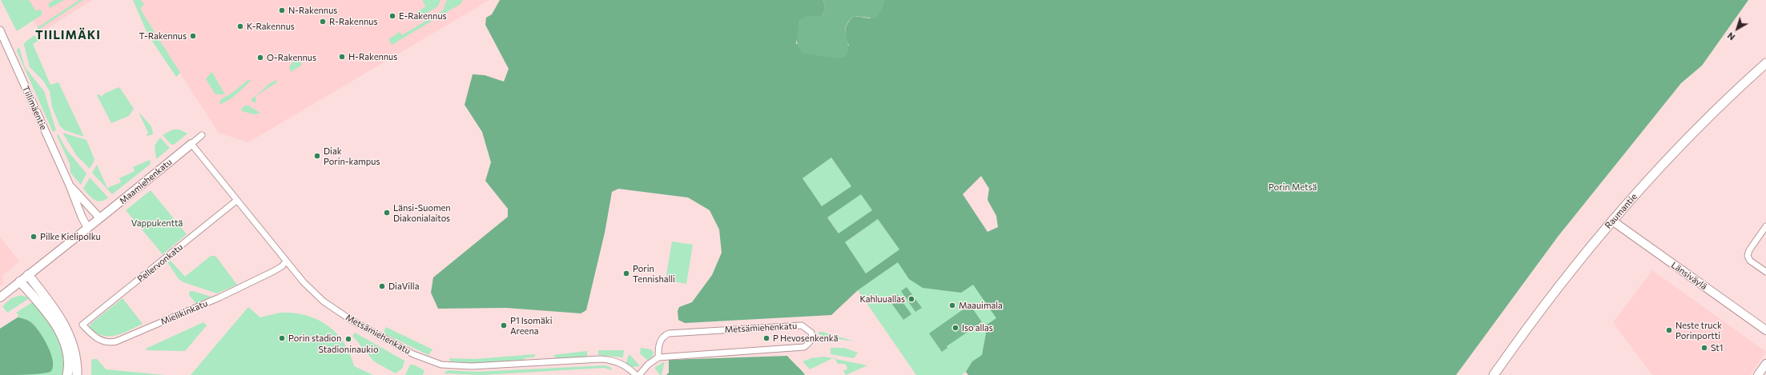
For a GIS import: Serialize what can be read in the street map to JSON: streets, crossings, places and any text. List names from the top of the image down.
{
  "streets": {
    "highway": ["Raumantie"],
    "main road": ["Maamiehenkatu", "Länsiväylä"],
    "street": [
      "Tiilimäentie",
      "Pellervonkatu",
      "Mielikinkatu",
      "Metsämiehenkatu"
    ]
  },
  "crossings": [
    ["Tiilimäentie", "Maamiehenkatu"],
    ["Maamiehenkatu", "Metsämiehenkatu"],
    ["Raumantie", "Länsiväylä"],
    ["Pellervonkatu", "Mielikinkatu"],
    ["Pellervonkatu", "Metsämiehenkatu"],
    ["Mielikinkatu", "Metsämiehenkatu"]
  ],
  "districts": ["TIILIMÄKI"],
  "parks": ["Porin Metsä", "Vappukenttä"],
  "places": [
    "N-Rakennus",
    "E-Rakennus",
    "R-Rakennus",
    "K-Rakennus",
    "T-Rakennus",
    "H-Rakennus",
    "O-Rakennus",
    "Diak Porin-kampus",
    "Länsi-Suomen Diakonialaitos",
    "Pilke Kielipolku",
    "Porin Tennishalli",
    "DiaVilla",
    "Kahluuallas",
    "Maauimala",
    "P1 Isomäki Areena",
    "Iso allas",
    "Neste truck Porinportti",
    "Porin stadion",
    "P Hevosenkenkä",
    "Stadioninaukio",
    "St1"
  ],
  "north": "bottom left"
}
